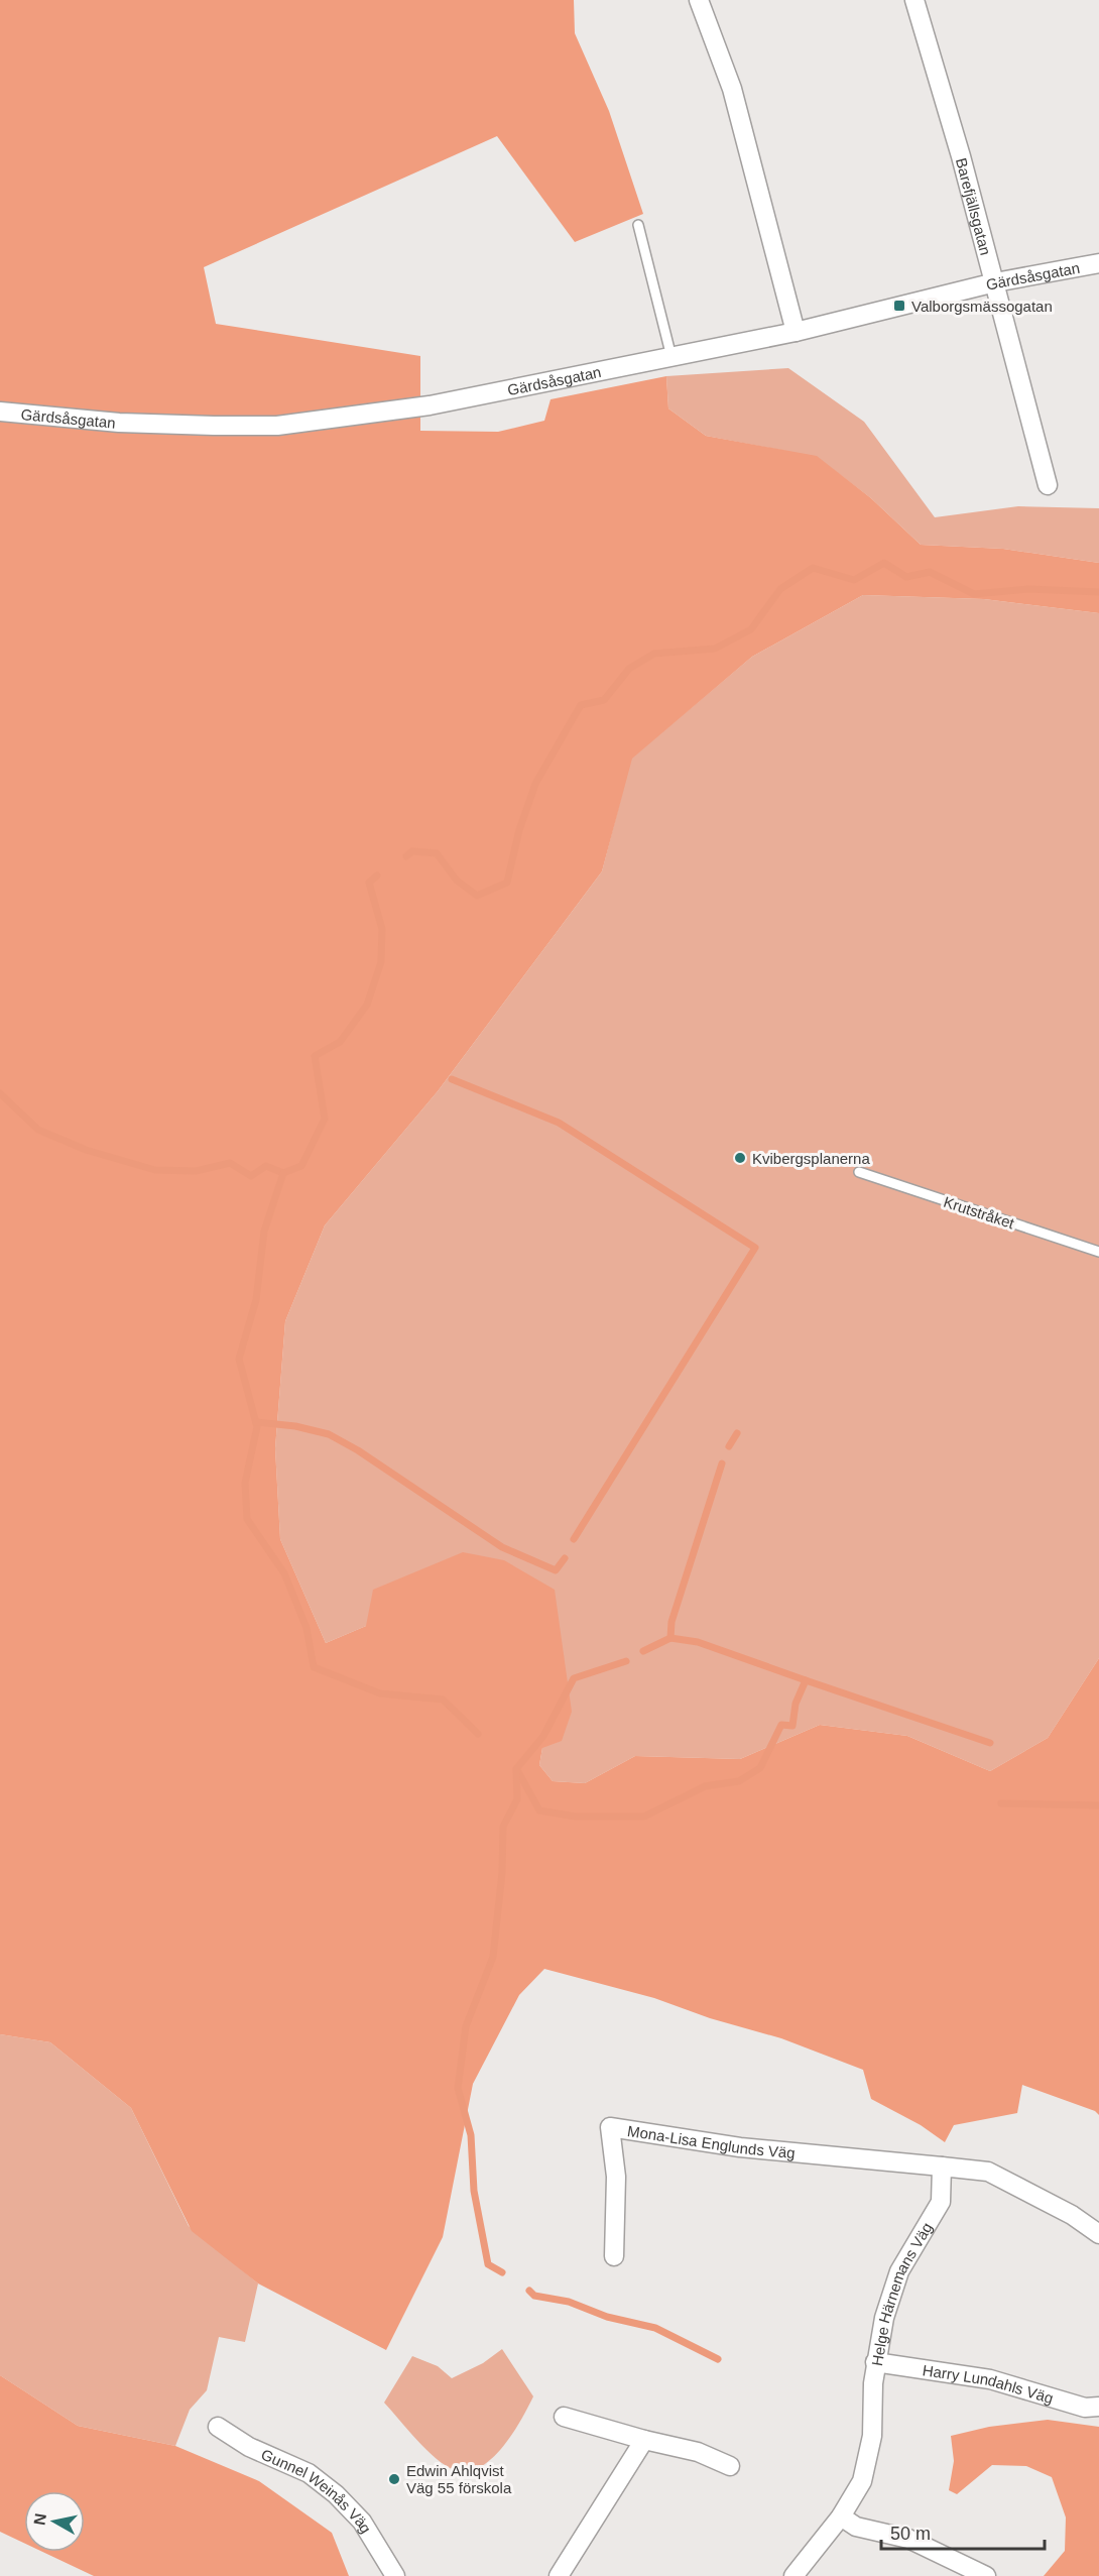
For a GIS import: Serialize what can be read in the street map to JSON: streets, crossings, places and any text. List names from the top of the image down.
{
  "streets": {
    "street": [
      "Barefjällsgatan",
      "Gärdsåsgatan",
      "Mona-Lisa Englunds Väg",
      "Helge Härnemans Väg",
      "Harry Lundahls Väg",
      "Gunnel Weinås Väg"
    ],
    "lane": ["Krutstråket"]
  },
  "crossings": [
    ["Barefjällsgatan", "Gärdsåsgatan"],
    ["Mona-Lisa Englunds Väg", "Helge Härnemans Väg"],
    ["Helge Härnemans Väg", "Harry Lundahls Väg"]
  ],
  "places": {
    "transit": ["Valborgsmässogatan"],
    "other": ["Kvibergsplanerna", "Edwin Ahlqvist Väg 55 förskola"]
  },
  "scale_bar": "50 m",
  "north": "left"
}
